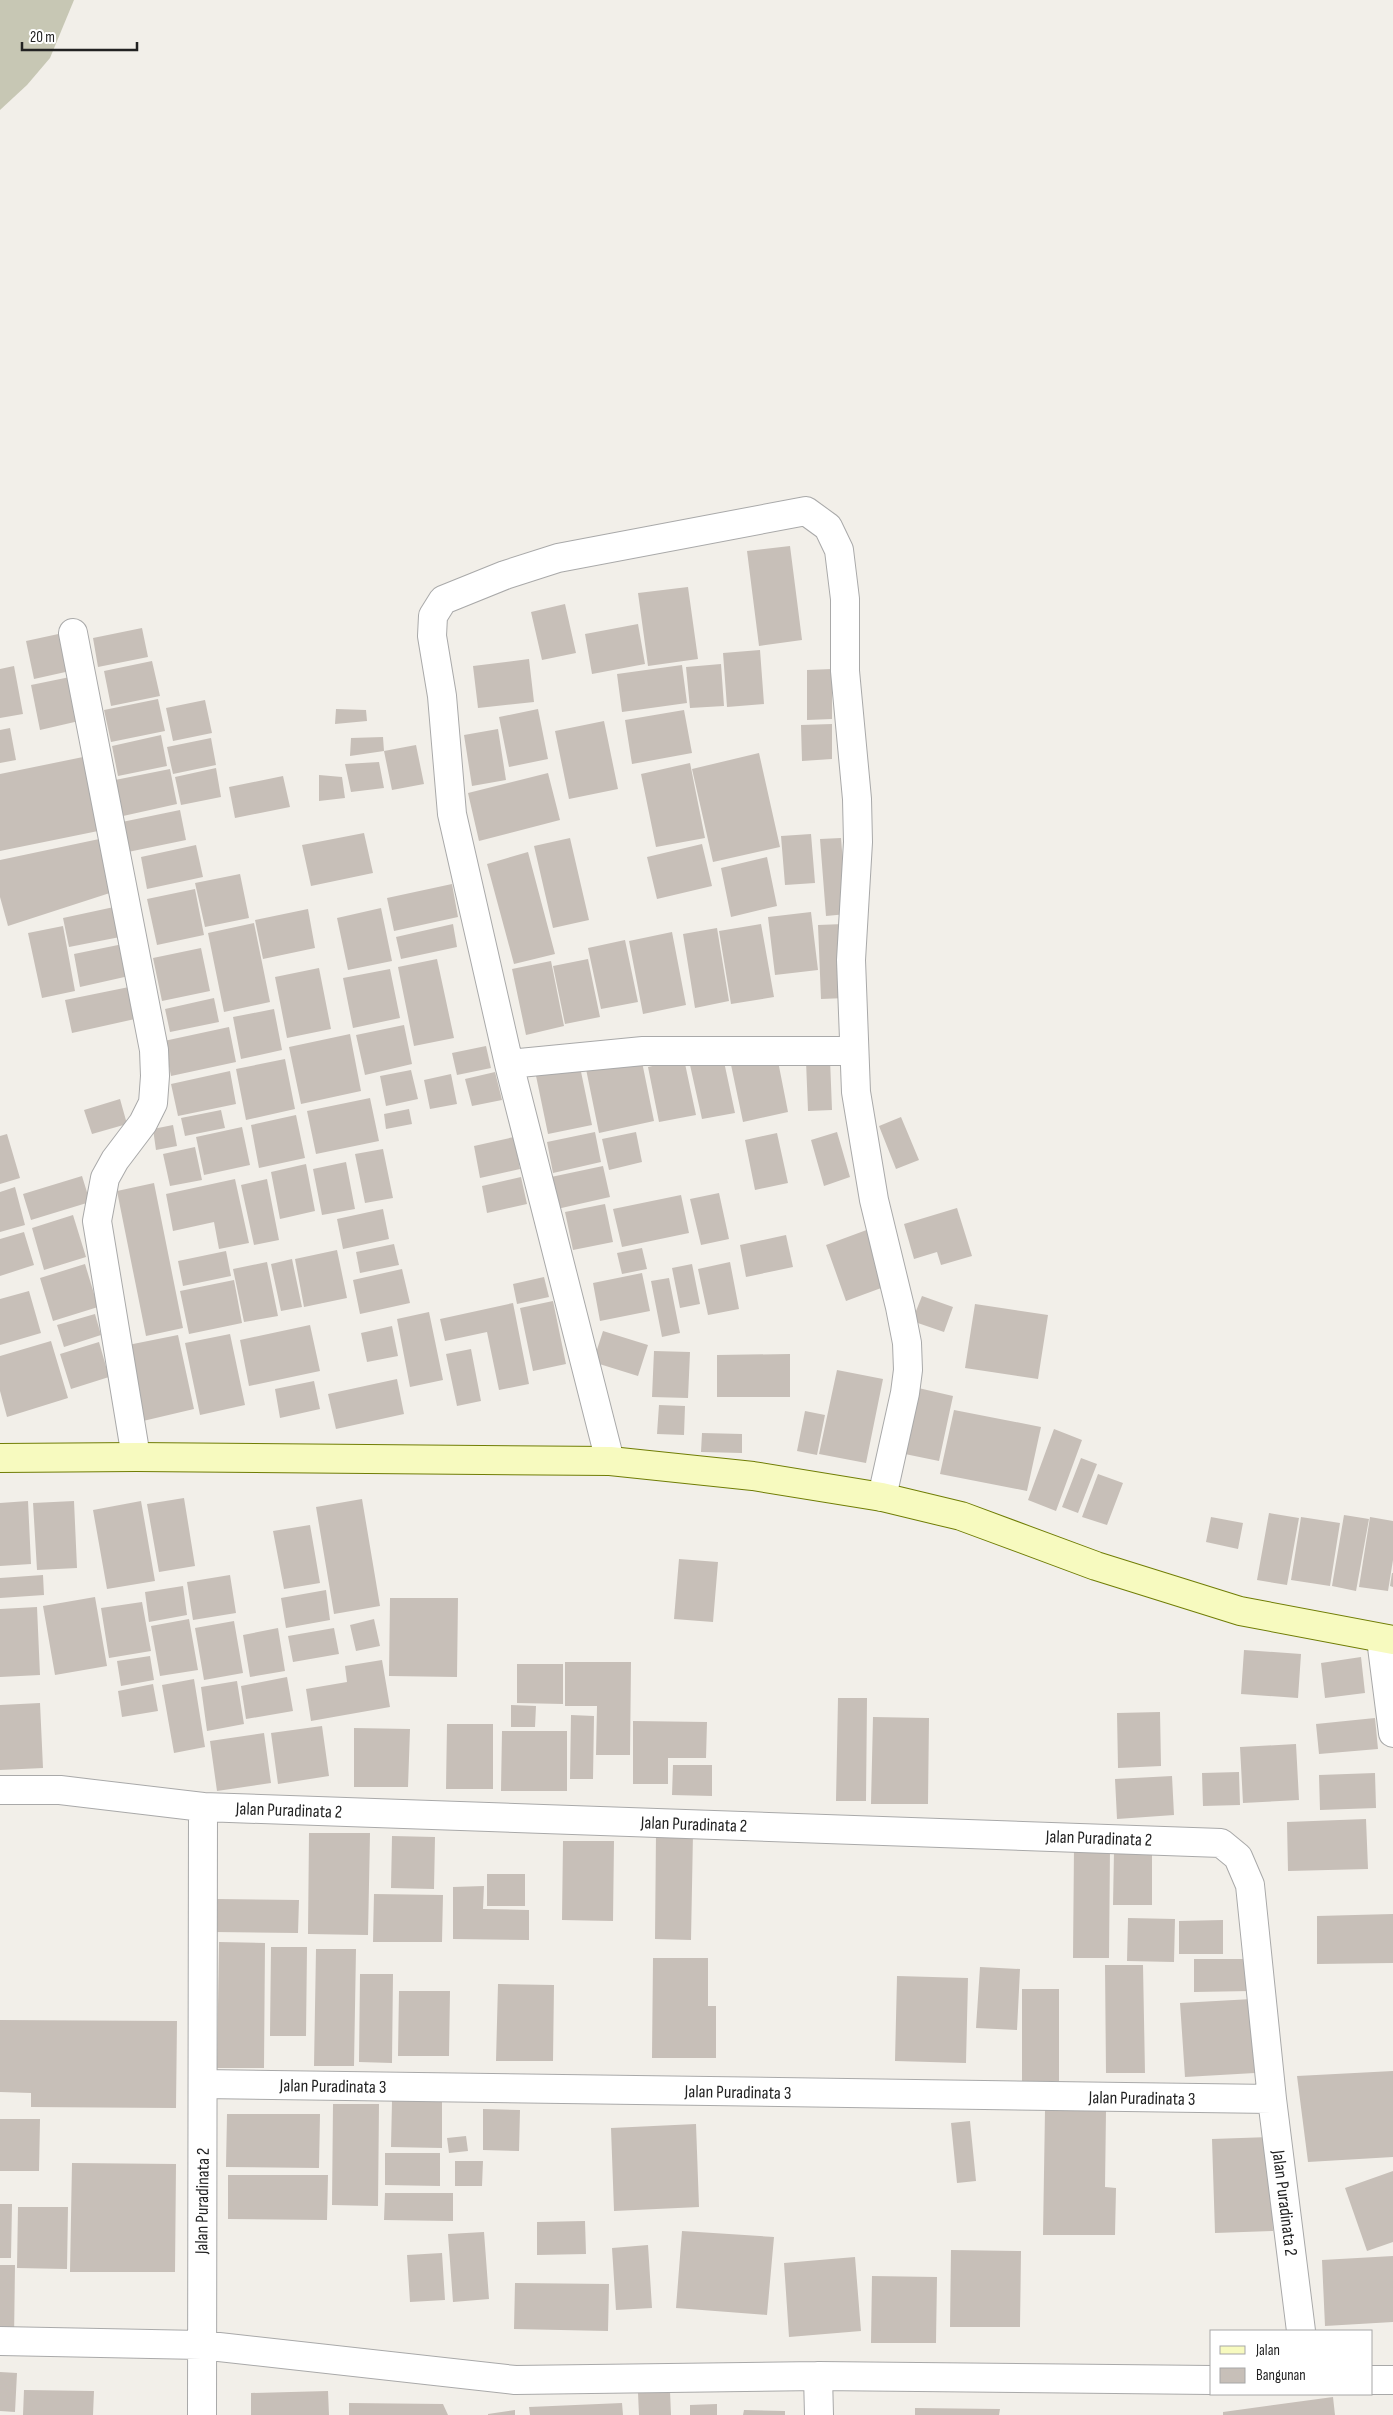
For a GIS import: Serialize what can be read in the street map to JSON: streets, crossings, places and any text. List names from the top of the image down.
{
  "streets": {
    "street": ["Jalan Puradinata 2", "Jalan Puradinata 3"]
  },
  "crossings": [
    ["Jalan Puradinata 2", "Jalan Puradinata 3"]
  ],
  "legend": ["Jalan", "Bangunan"],
  "scale_bar": "20 m"
}
